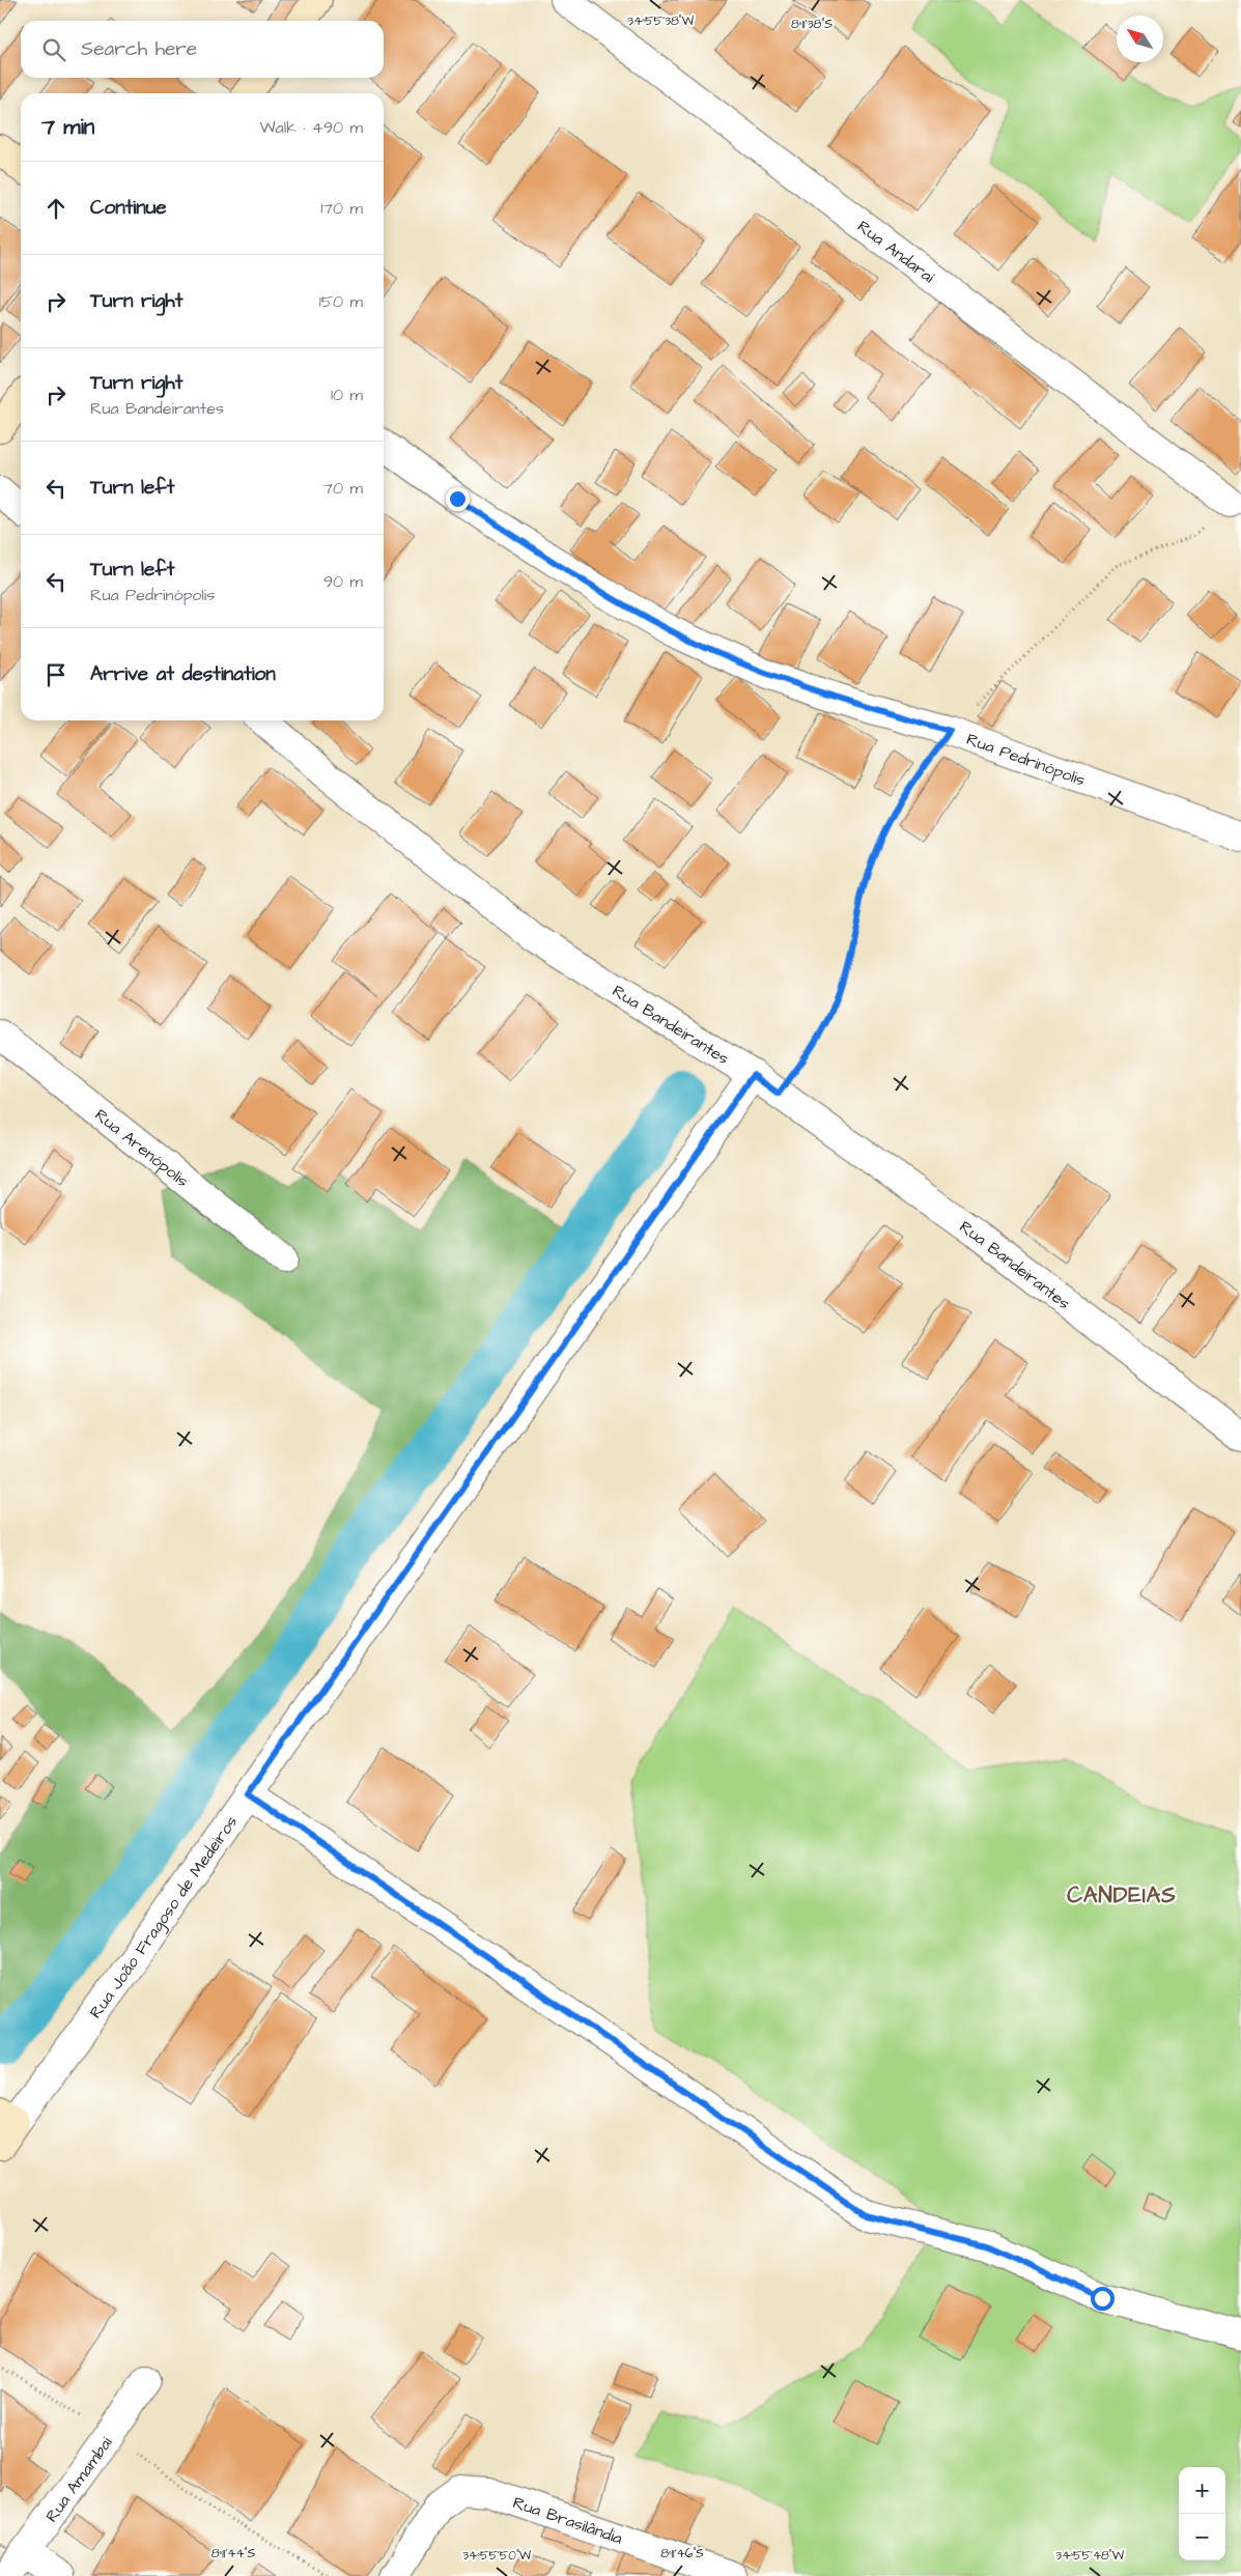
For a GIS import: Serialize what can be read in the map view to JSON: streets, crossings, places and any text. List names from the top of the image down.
{
  "streets": {
    "street": [
      "Rua Andaraí",
      "Rua Pedrinópolis",
      "Rua Bandeirantes",
      "Rua Arenópolis",
      "Rua João Fragoso de Medeiros",
      "Rua Amambai",
      "Rua Brasilândia"
    ]
  },
  "crossings": [
    ["Rua Bandeirantes", "Rua João Fragoso de Medeiros"]
  ],
  "districts": ["CANDEIAS"],
  "north": "top left",
  "page": {
    "search": "Search here",
    "heading": ["7 min", "Walk · 490 m"],
    "list": [
      ["Continue", "170 m"],
      ["Turn right", "150 m"],
      ["Turn right", "Rua Bandeirantes", "10 m"],
      ["Turn left", "70 m"],
      ["Turn left", "Rua Pedrinópolis", "90 m"],
      "Arrive at destination"
    ],
    "map_buttons": ["+", "−"]
  },
  "coordinates": [
    "34°55'38\"W",
    "8°11'38\"S",
    "8°11'44\"S",
    "8°11'46\"S",
    "34°55'50\"W",
    "34°55'48\"W"
  ]
}
